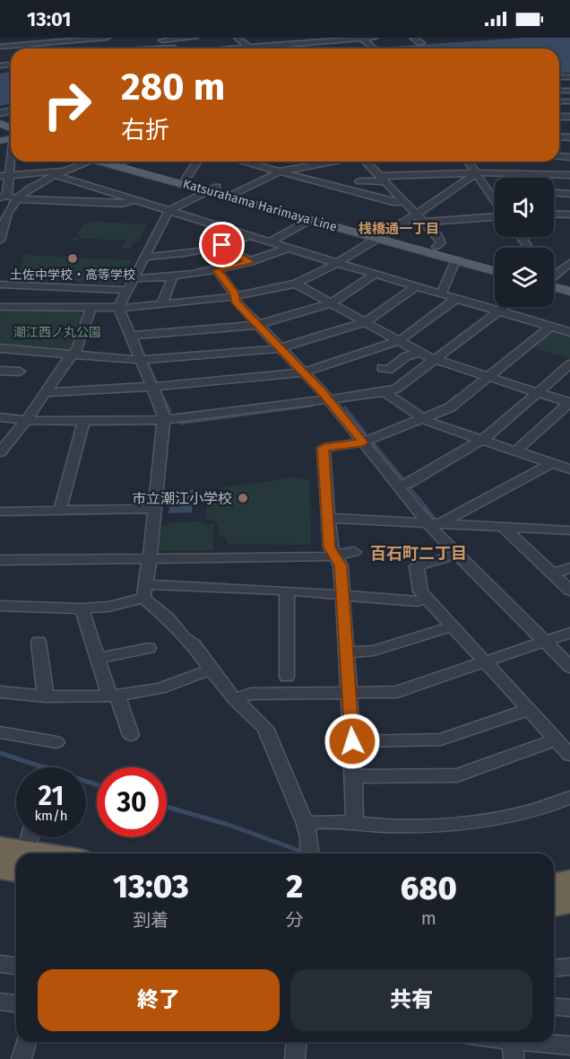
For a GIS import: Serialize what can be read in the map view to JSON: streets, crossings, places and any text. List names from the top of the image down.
{
  "streets": {
    "main road": ["Katsurahama Harimaya Line"]
  },
  "districts": ["桟橋通一丁目", "百石町二丁目"],
  "parks": ["潮江西ノ丸公園"],
  "places": ["土佐中学校・高等学校", "市立潮江小学校"],
  "page": {
    "status": "13:01",
    "turn": ["280 m", "右折"],
    "speed": "21 km/h",
    "limit": "30",
    "eta": [
      "13:03",
      "到着",
      "2",
      "分",
      "680",
      "m"
    ],
    "buttons": ["終了", "共有"]
  }
}
